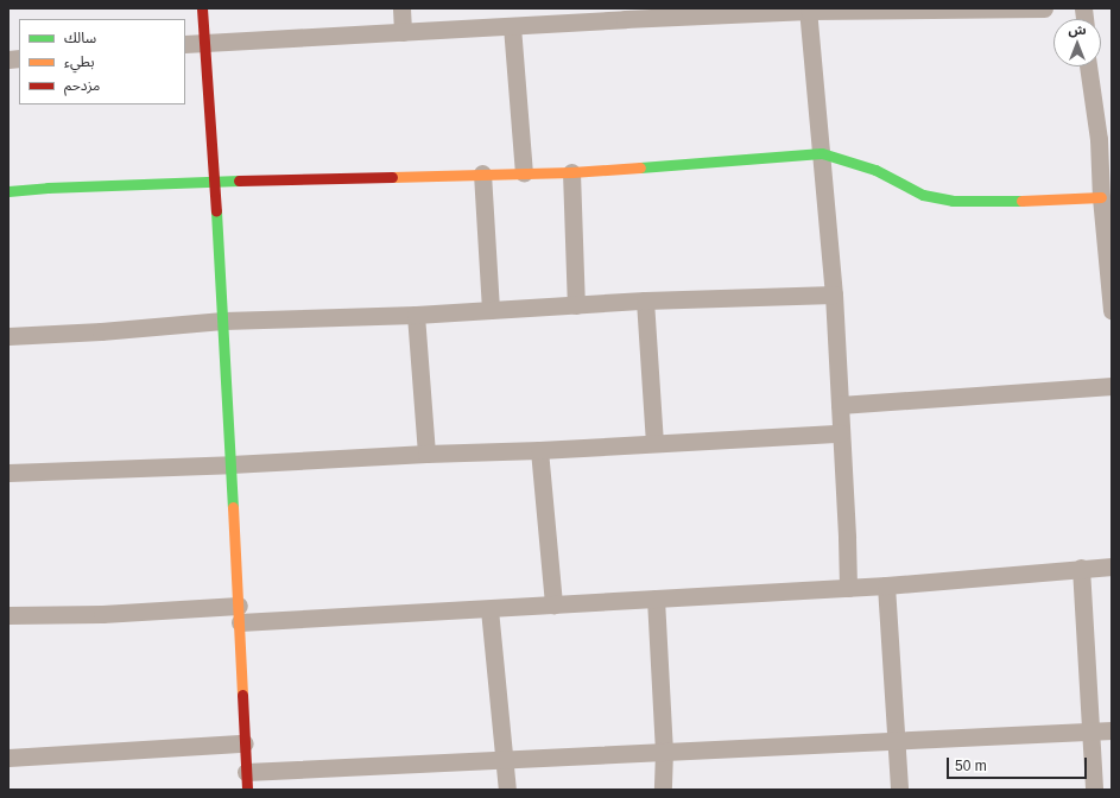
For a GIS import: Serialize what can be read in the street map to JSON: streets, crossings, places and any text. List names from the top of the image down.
{
  "legend": ["سالك", "بطيء", "مزدحم"],
  "scale_bar": "50 m",
  "north": "top"
}
